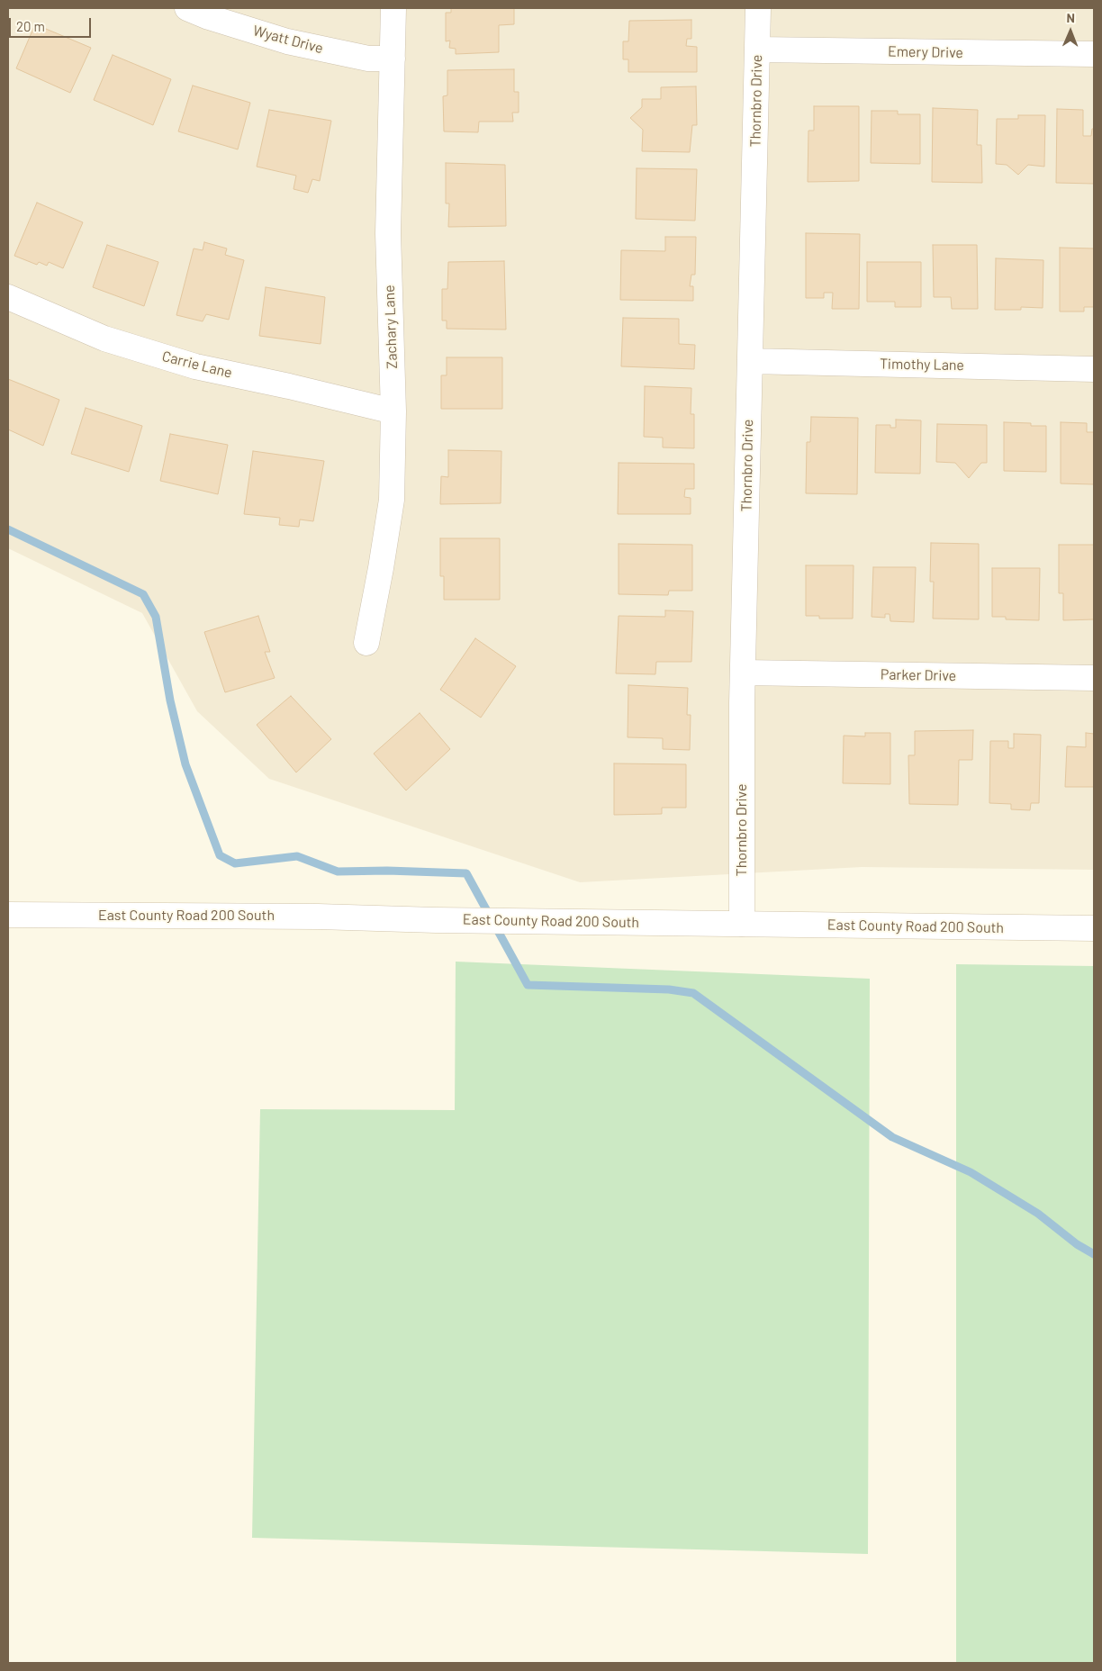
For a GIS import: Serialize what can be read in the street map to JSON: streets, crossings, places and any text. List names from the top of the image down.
{
  "streets": {
    "street": [
      "Wyatt Drive",
      "Emery Drive",
      "Thornbro Drive",
      "Zachary Lane",
      "Carrie Lane",
      "Timothy Lane",
      "Parker Drive",
      "East County Road 200 South"
    ]
  },
  "crossings": [
    ["Wyatt Drive", "Zachary Lane"],
    ["Emery Drive", "Thornbro Drive"],
    ["Thornbro Drive", "Timothy Lane"],
    ["Thornbro Drive", "Parker Drive"],
    ["Thornbro Drive", "East County Road 200 South"],
    ["Zachary Lane", "Carrie Lane"]
  ],
  "scale_bar": "20 m",
  "north": "top"
}
